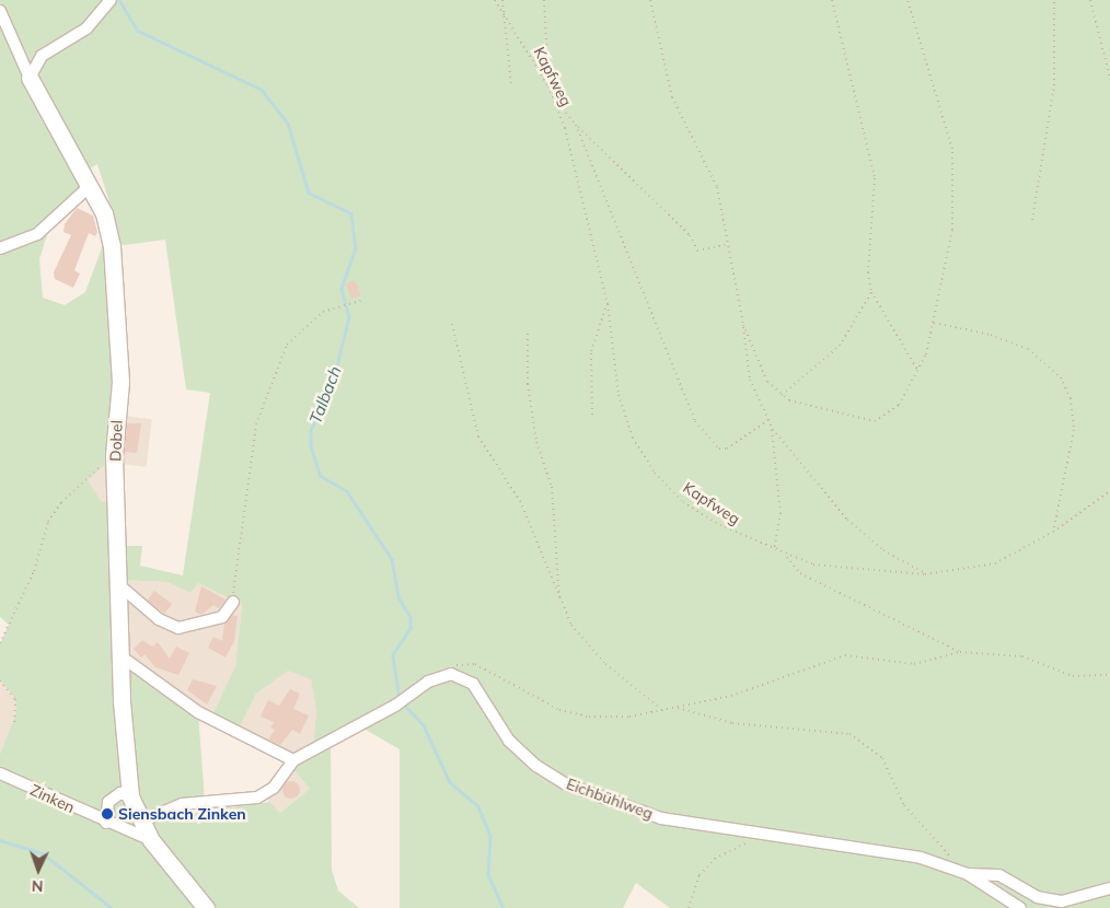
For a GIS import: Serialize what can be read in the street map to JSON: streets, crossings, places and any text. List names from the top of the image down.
{
  "streets": {
    "street": ["Dobel", "Zinken", "Eichbühlweg"],
    "path": ["Kapfweg"]
  },
  "crossings": [
    ["Dobel", "Zinken"]
  ],
  "water": ["Talbach"],
  "places": ["Siensbach Zinken"],
  "north": "bottom"
}
